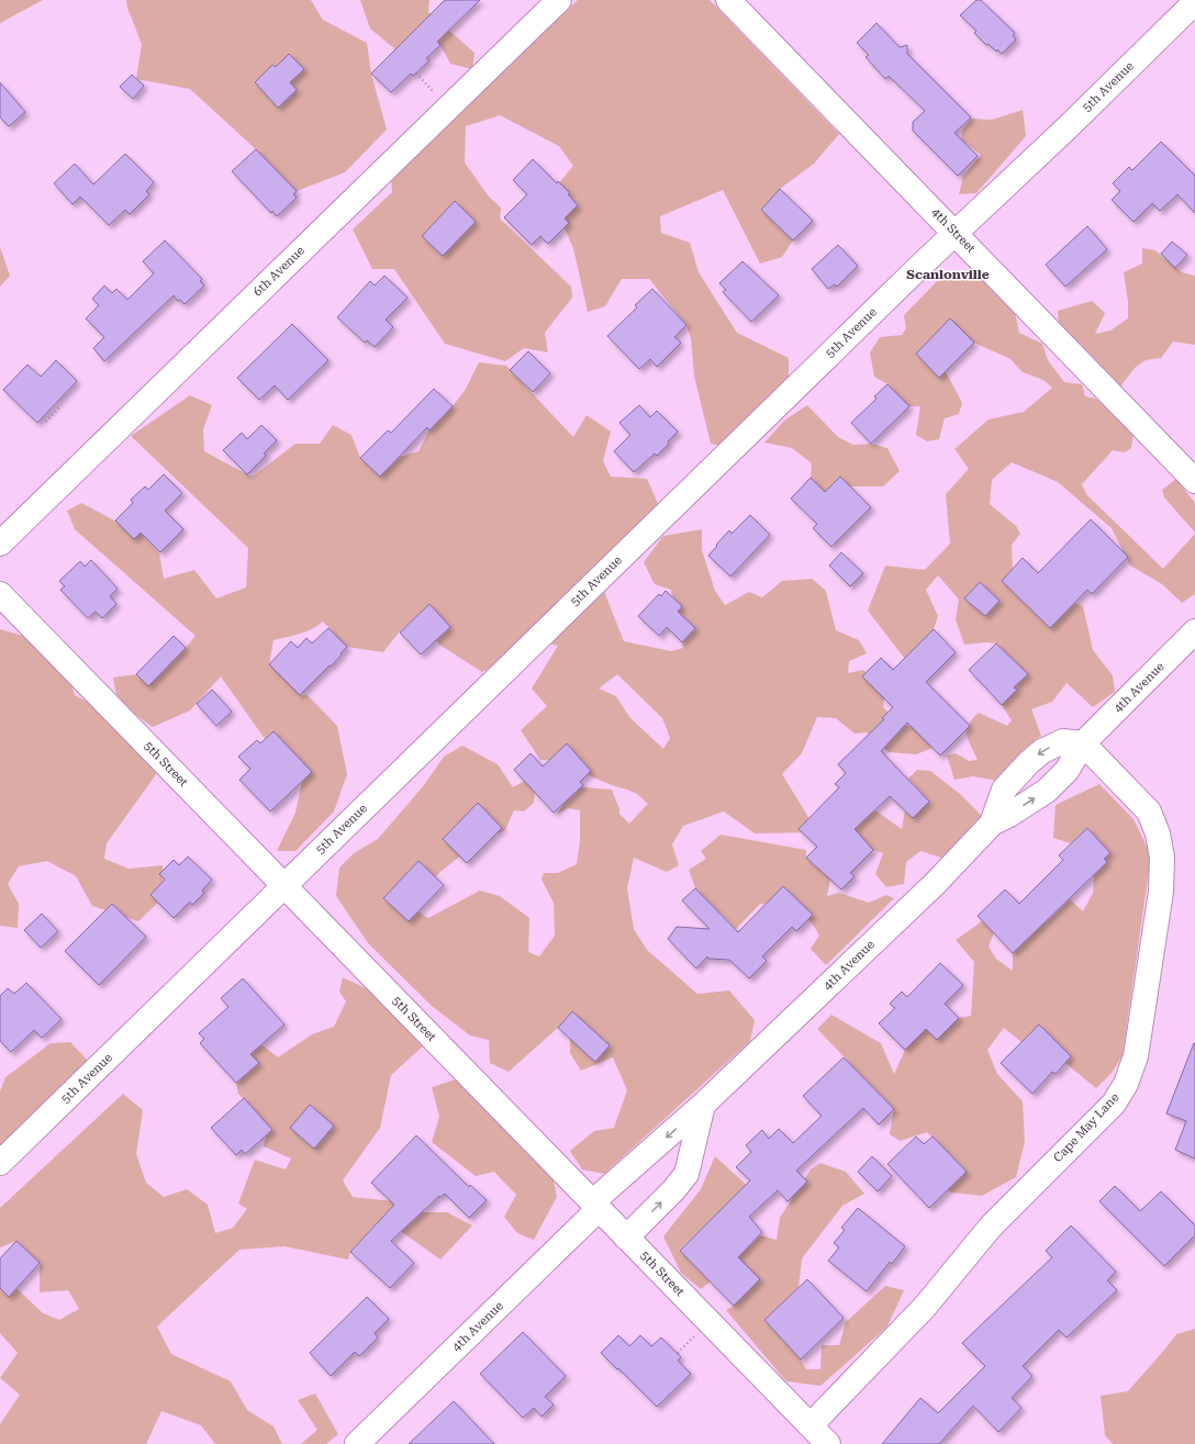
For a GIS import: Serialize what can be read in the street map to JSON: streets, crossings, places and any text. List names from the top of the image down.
{
  "streets": {
    "street": [
      "5th Avenue",
      "4th Street",
      "6th Avenue",
      "4th Avenue",
      "5th Street",
      "Cape May Lane"
    ]
  },
  "crossings": [
    ["5th Avenue", "4th Street"],
    ["5th Avenue", "5th Street"],
    ["4th Avenue", "5th Street"],
    ["4th Avenue", "Cape May Lane"],
    ["5th Street", "Cape May Lane"]
  ],
  "districts": ["Scanlonville"]
}
